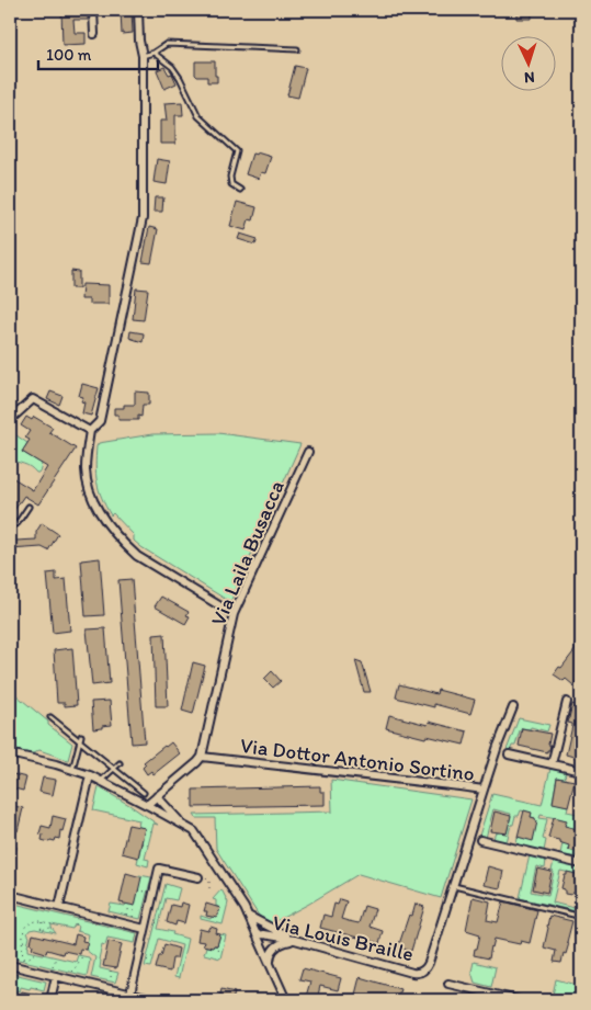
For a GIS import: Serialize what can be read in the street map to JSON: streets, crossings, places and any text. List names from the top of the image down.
{
  "streets": {
    "street": ["Via Laila Busacca", "Via Dottor Antonio Sortino", "Via Louis Braille"]
  },
  "crossings": [
    ["Via Laila Busacca", "Via Dottor Antonio Sortino"],
    ["Via Dottor Antonio Sortino", "Via Louis Braille"]
  ],
  "scale_bar": "100 m",
  "north": "bottom"
}
